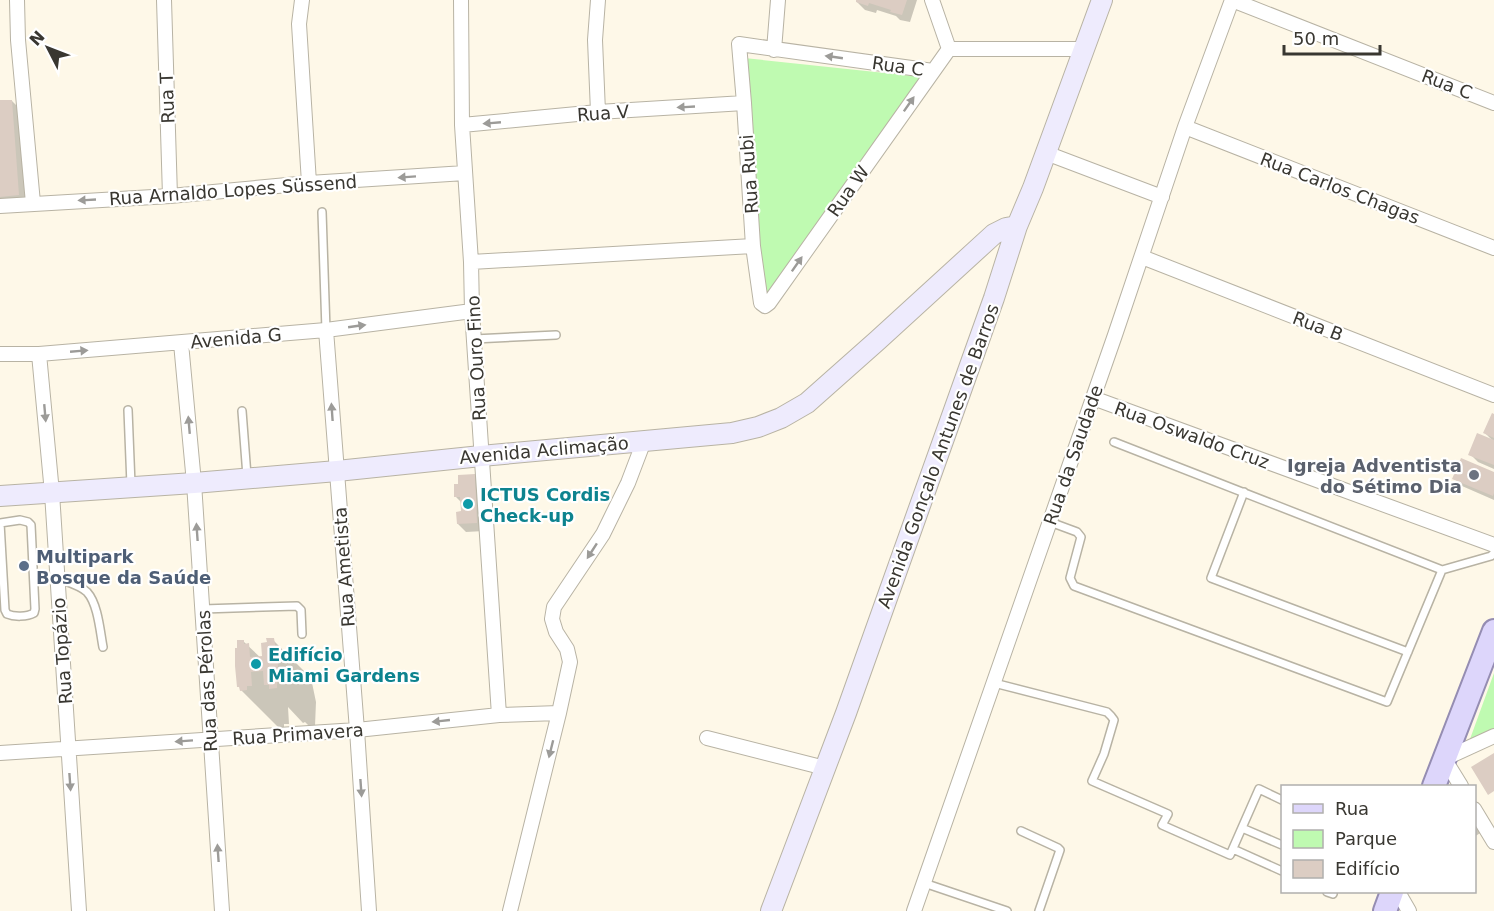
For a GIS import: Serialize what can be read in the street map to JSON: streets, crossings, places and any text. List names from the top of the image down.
{
  "streets": {
    "street": [
      "Rua C",
      "Rua T",
      "Rua V",
      "Rua Rubi",
      "Rua Carlos Chagas",
      "Rua Arnaldo Lopes Süssend",
      "Rua W",
      "Rua B",
      "Avenida G",
      "Rua Ouro Fino",
      "Rua Oswaldo Cruz",
      "Avenida Aclimação",
      "Rua da Saudade",
      "Avenida Gonçalo Antunes de Barros",
      "Rua Ametista",
      "Rua Topázio",
      "Rua das Pérolas",
      "Rua Primavera"
    ]
  },
  "crossings": [
    ["Rua C", "Rua Rubi"],
    ["Rua C", "Rua W"],
    ["Rua C", "Rua da Saudade"],
    ["Rua C", "Avenida Gonçalo Antunes de Barros"],
    ["Rua T", "Rua Arnaldo Lopes Süssend"],
    ["Rua V", "Rua Rubi"],
    ["Rua V", "Rua Ouro Fino"],
    ["Rua Rubi", "Rua W"],
    ["Rua Carlos Chagas", "Rua da Saudade"],
    ["Rua Arnaldo Lopes Süssend", "Rua Ouro Fino"],
    ["Rua B", "Rua da Saudade"],
    ["Avenida G", "Rua Ouro Fino"],
    ["Avenida G", "Rua Ametista"],
    ["Avenida G", "Rua Topázio"],
    ["Avenida G", "Rua das Pérolas"],
    ["Rua Ouro Fino", "Avenida Aclimação"],
    ["Rua Ouro Fino", "Rua Primavera"],
    ["Rua Oswaldo Cruz", "Rua da Saudade"],
    ["Avenida Aclimação", "Avenida Gonçalo Antunes de Barros"],
    ["Avenida Aclimação", "Rua Ametista"],
    ["Avenida Aclimação", "Rua Topázio"],
    ["Avenida Aclimação", "Rua das Pérolas"],
    ["Rua Ametista", "Rua Primavera"],
    ["Rua Topázio", "Rua Primavera"],
    ["Rua das Pérolas", "Rua Primavera"]
  ],
  "one_way": [
    "Rua V",
    "Rua Arnaldo Lopes Süssend",
    "Rua W",
    "Avenida G",
    "Rua Topázio",
    "Rua das Pérolas",
    "Rua Primavera"
  ],
  "places": [
    "Igreja Adventista do Sétimo Dia",
    "ICTUS Cordis Check-up",
    "Multipark Bosque da Saúde",
    "Edifício Miami Gardens"
  ],
  "legend": ["Rua", "Parque", "Edifício"],
  "scale_bar": "50 m",
  "north": "top left"
}
